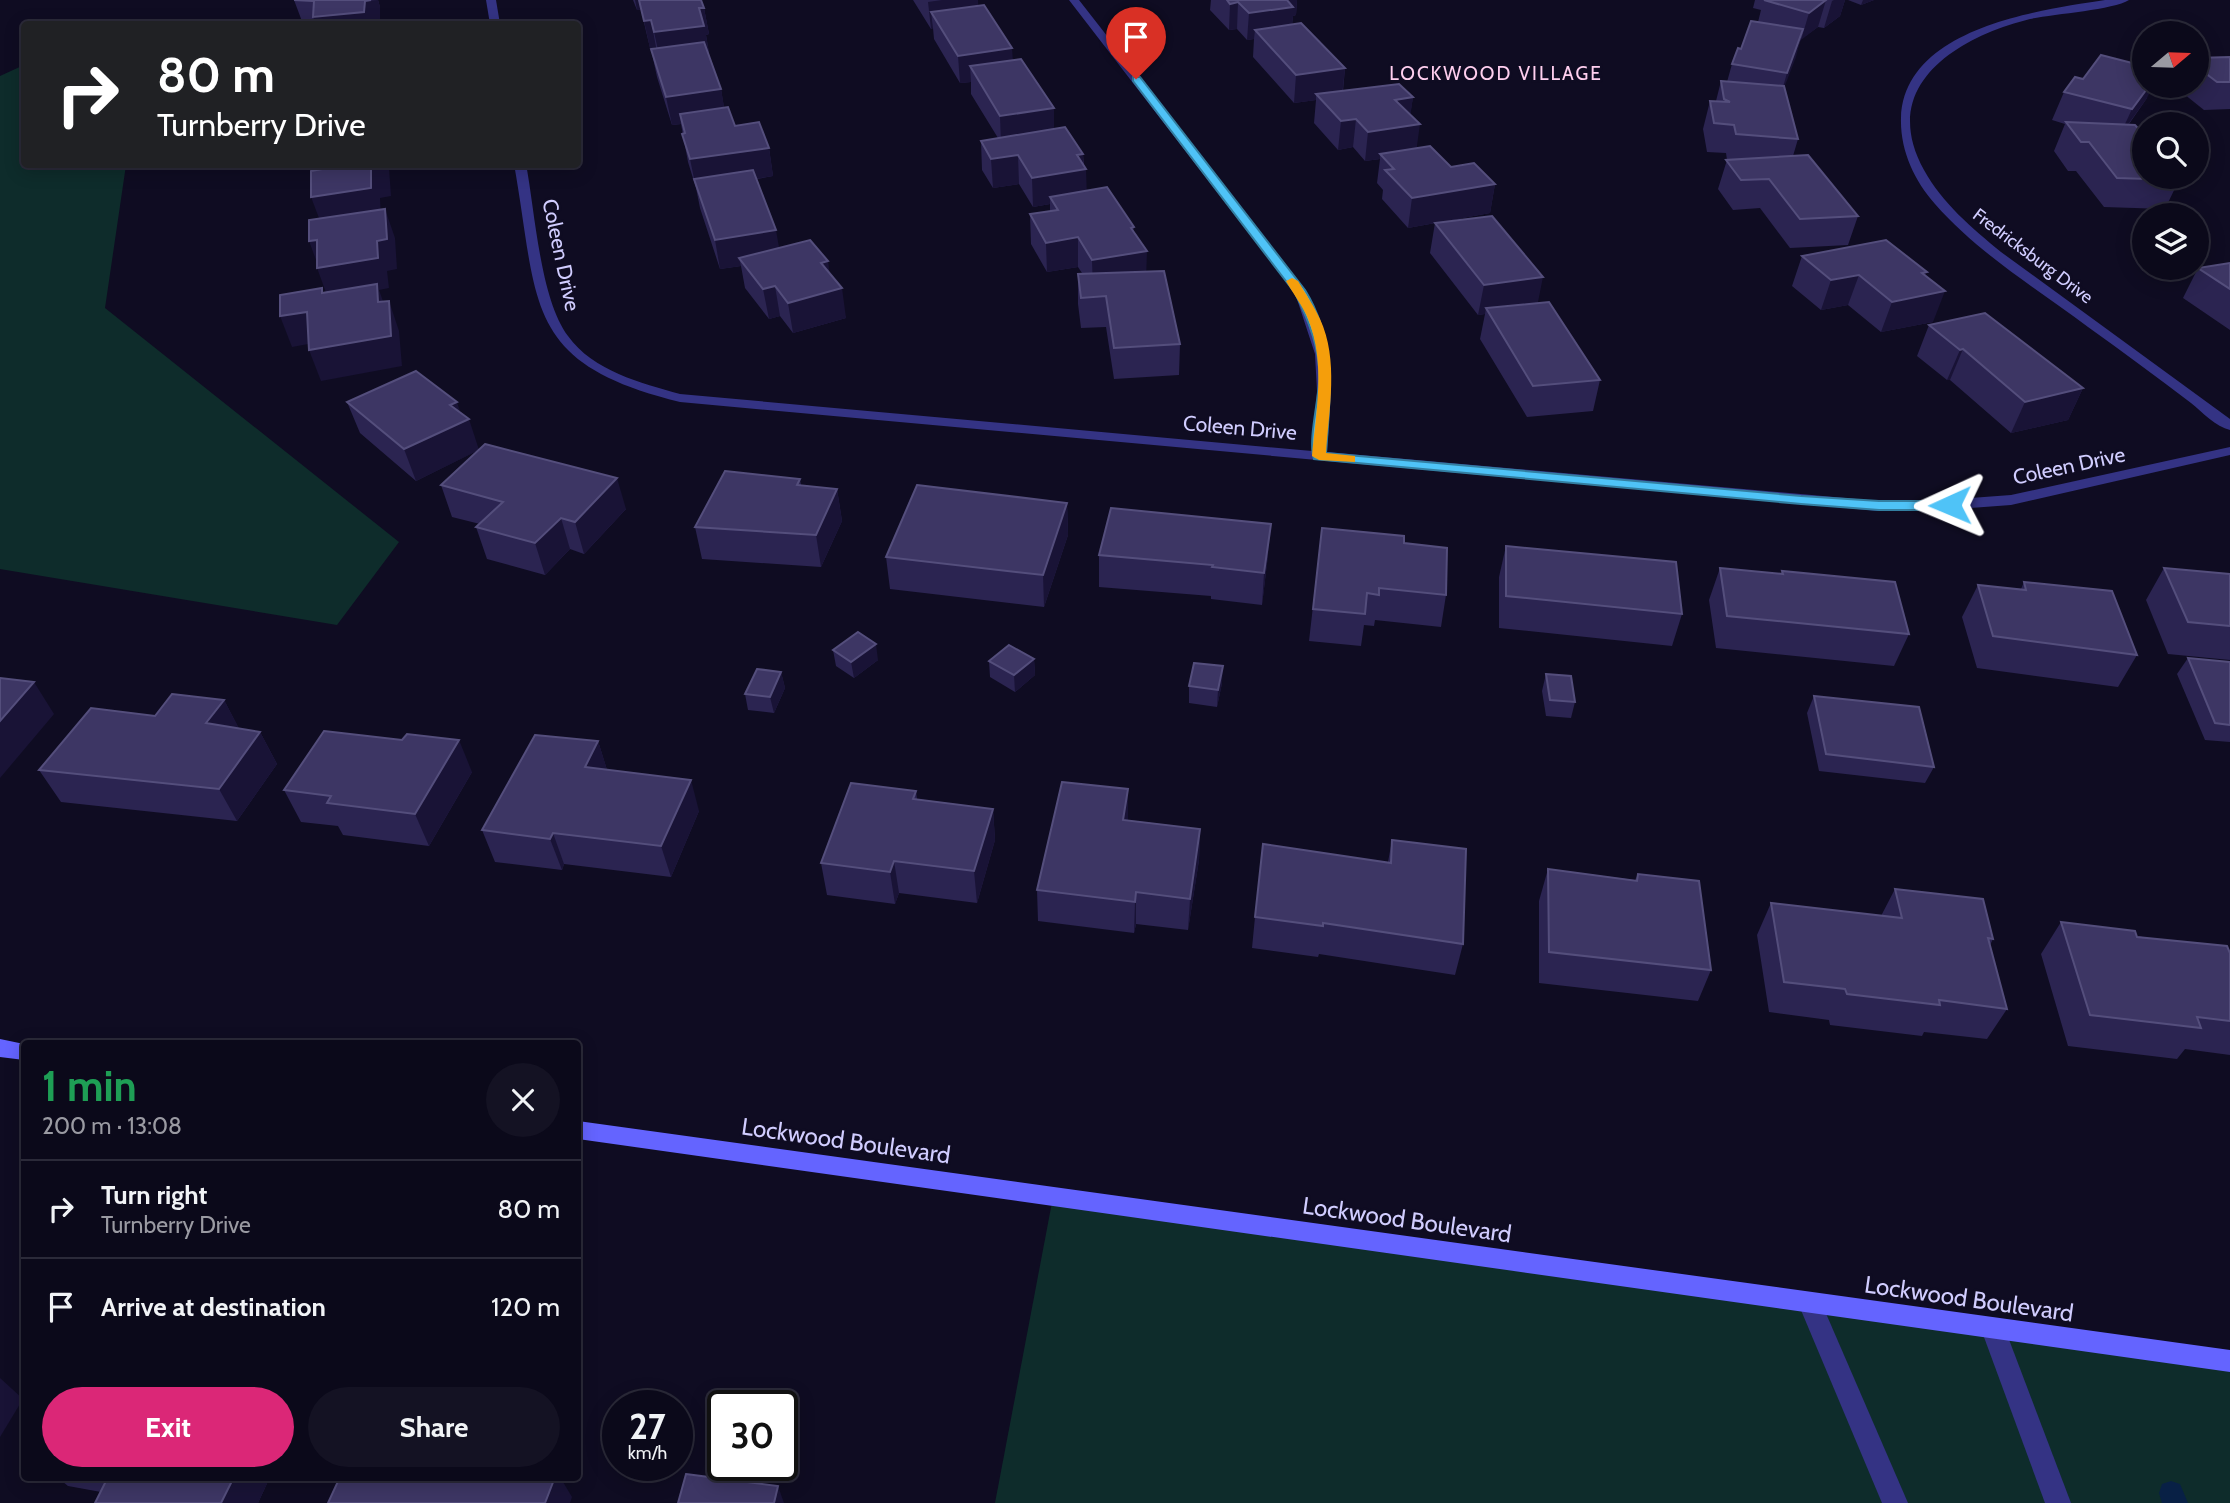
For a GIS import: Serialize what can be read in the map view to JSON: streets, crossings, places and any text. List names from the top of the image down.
{
  "streets": {
    "main road": ["Lockwood Boulevard"],
    "street": ["Coleen Drive", "Fredricksburg Drive"]
  },
  "districts": ["LOCKWOOD VILLAGE"],
  "north": "right",
  "page": {
    "turn": ["80 m", "Turnberry Drive"],
    "heading": ["1 min", "200 m · 13:08"],
    "list": [
      {
        "name": "Turn right",
        "note": "Turnberry Drive",
        "value": "80 m"
      },
      {
        "name": "Arrive at destination",
        "value": "120 m"
      }
    ],
    "buttons": ["Exit", "Share"],
    "speed": "27 km/h",
    "limit": "30"
  }
}
